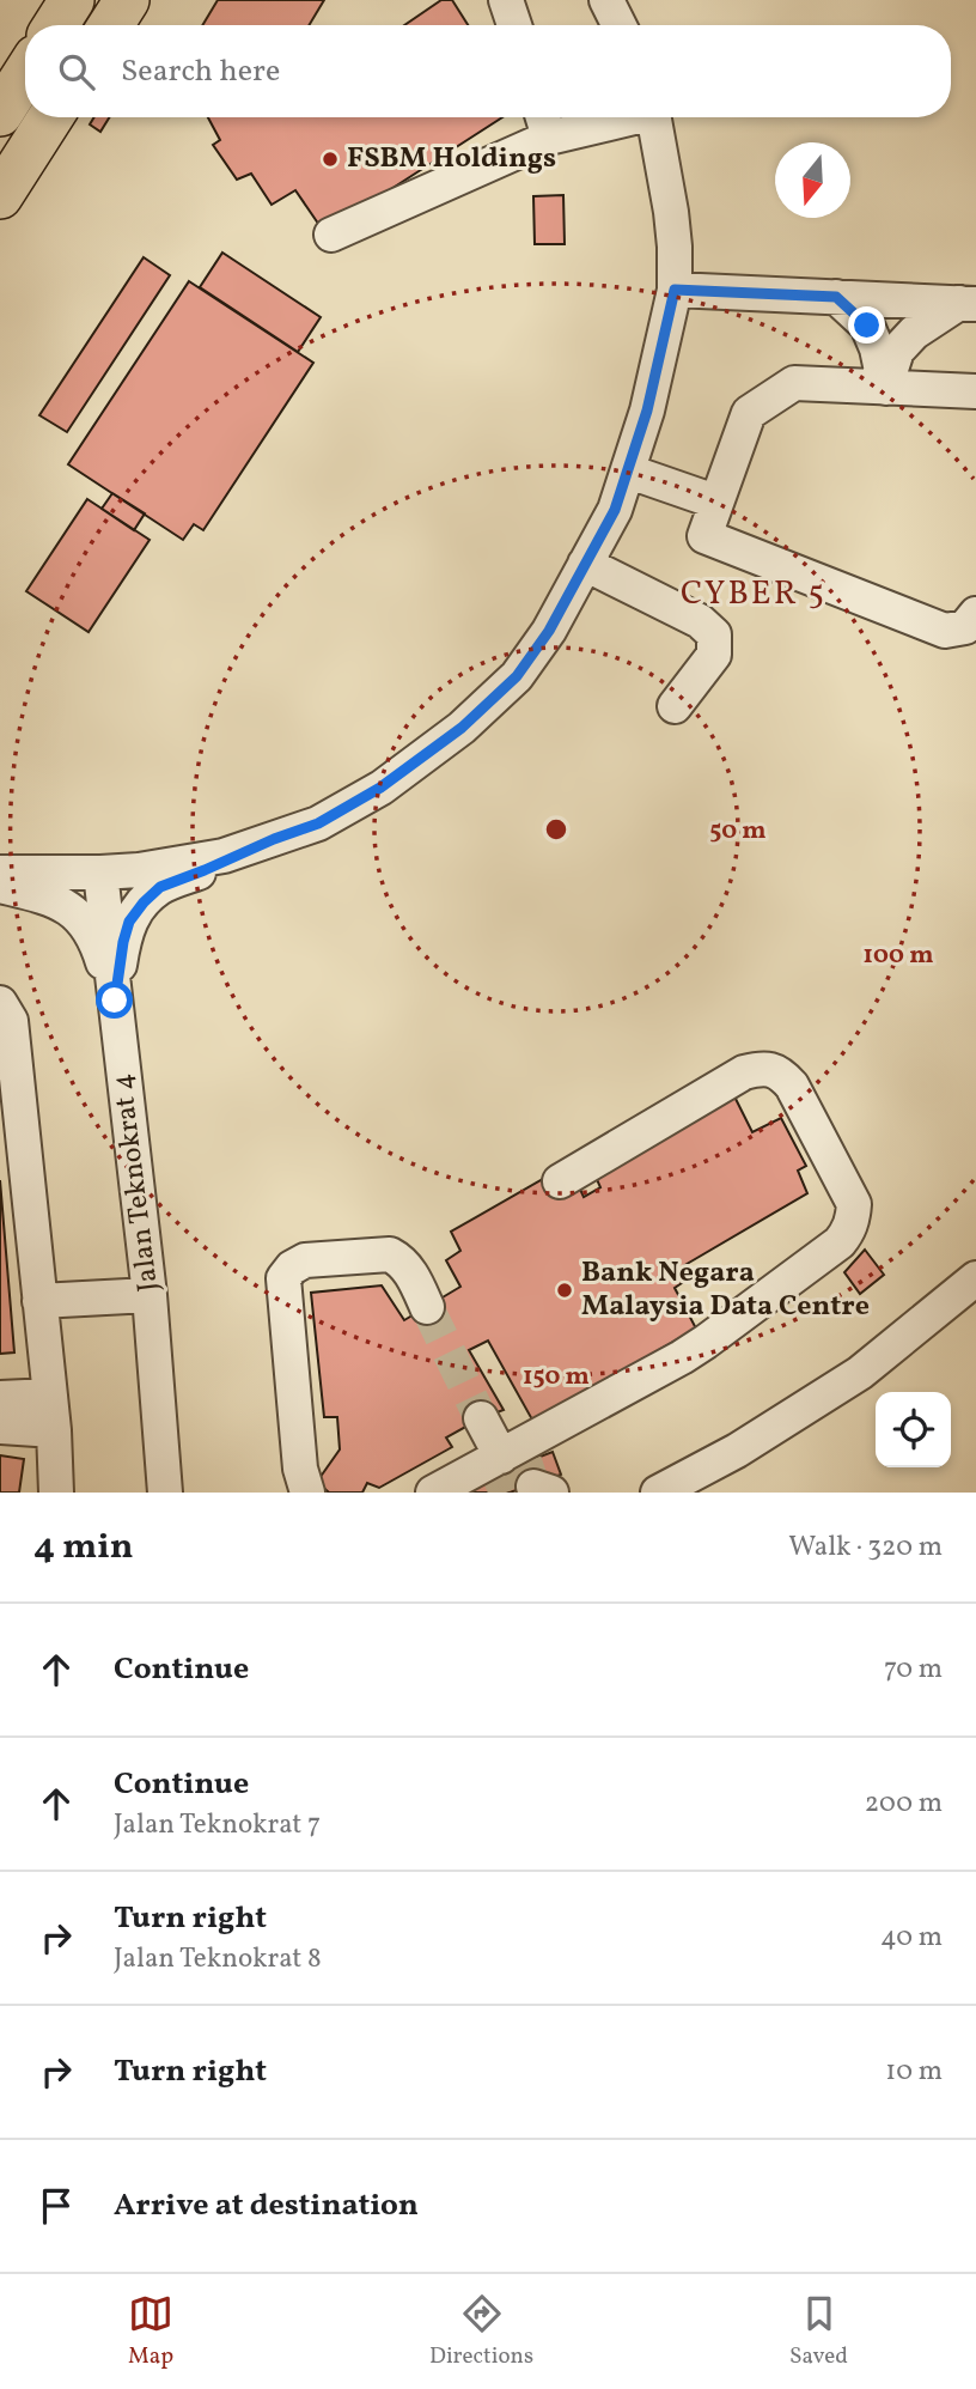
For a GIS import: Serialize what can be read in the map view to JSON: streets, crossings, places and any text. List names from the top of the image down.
{
  "streets": {
    "street": ["Jalan Teknokrat 4"]
  },
  "districts": ["CYBER 5"],
  "places": ["FSBM Holdings", "Bank Negara Malaysia Data Centre"],
  "north": "bottom",
  "page": {
    "search": "Search here",
    "heading": ["4 min", "Walk · 320 m"],
    "list": [
      ["Continue", "70 m"],
      ["Continue", "Jalan Teknokrat 7", "200 m"],
      ["Turn right", "Jalan Teknokrat 8", "40 m"],
      ["Turn right", "10 m"],
      "Arrive at destination"
    ],
    "nav": ["Map", "Directions", "Saved"]
  },
  "rings": ["50 m", "100 m", "150 m"]
}
